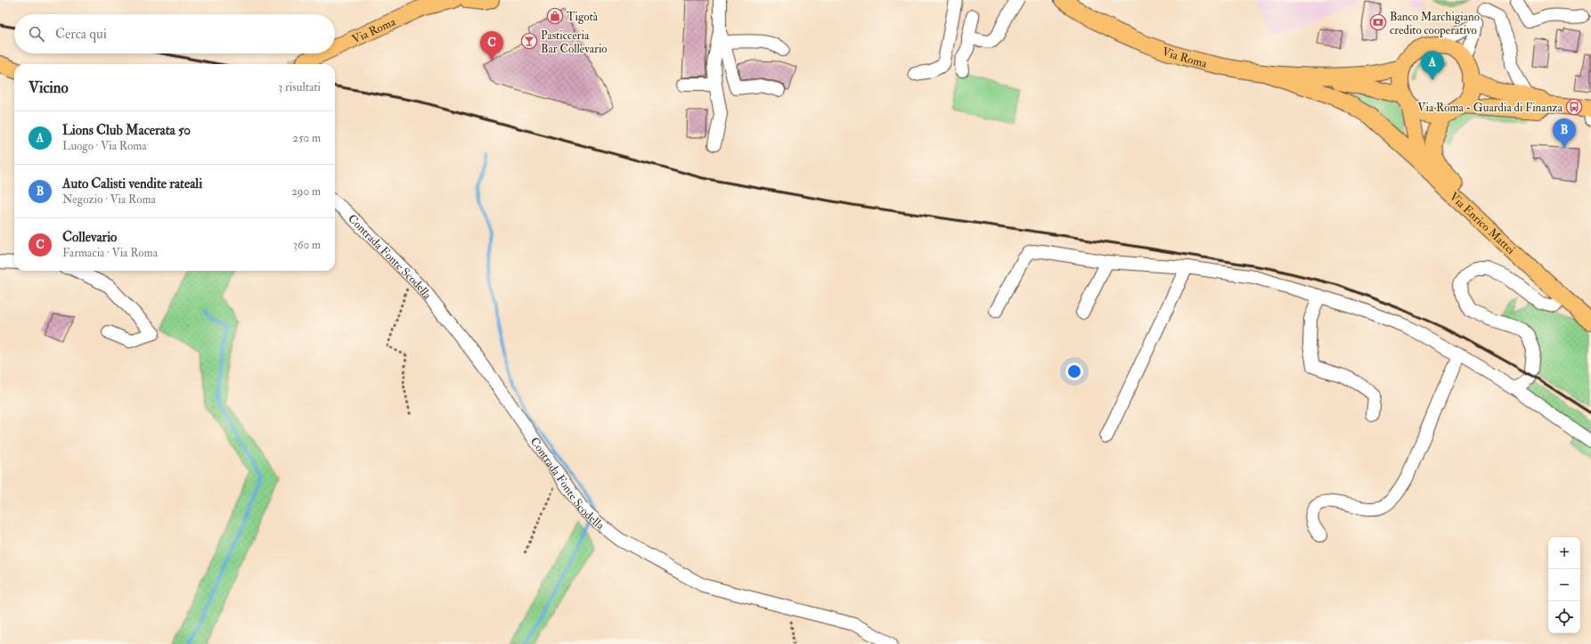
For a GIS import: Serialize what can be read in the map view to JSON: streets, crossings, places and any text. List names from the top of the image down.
{
  "streets": {
    "main road": ["Via Roma", "Via Enrico Mattei"],
    "street": ["Contrada Fonte Scodella"]
  },
  "crossings": [
    ["Via Roma", "Via Enrico Mattei"]
  ],
  "places": {
    "shop": ["Tigotà"],
    "bank": ["Banco Marchigiano credito cooperativo"],
    "bar": ["Pasticceria Bar Collevario"],
    "bus stop": ["Via Roma - Guardia di Finanza"]
  },
  "page": {
    "search": "Cerca qui",
    "pins": ["C", "A", "B"],
    "heading": ["Vicino", "3 risultati"],
    "list": [
      {
        "mark": "A",
        "name": "Lions Club Macerata 50",
        "note": "Luogo · Via Roma",
        "value": "250 m"
      },
      {
        "mark": "B",
        "name": "Auto Calisti vendite rateali",
        "note": "Negozio · Via Roma",
        "value": "290 m"
      },
      {
        "mark": "C",
        "name": "Collevario",
        "note": "Farmacia · Via Roma",
        "value": "360 m"
      }
    ],
    "map_buttons": ["+", "−"]
  }
}
